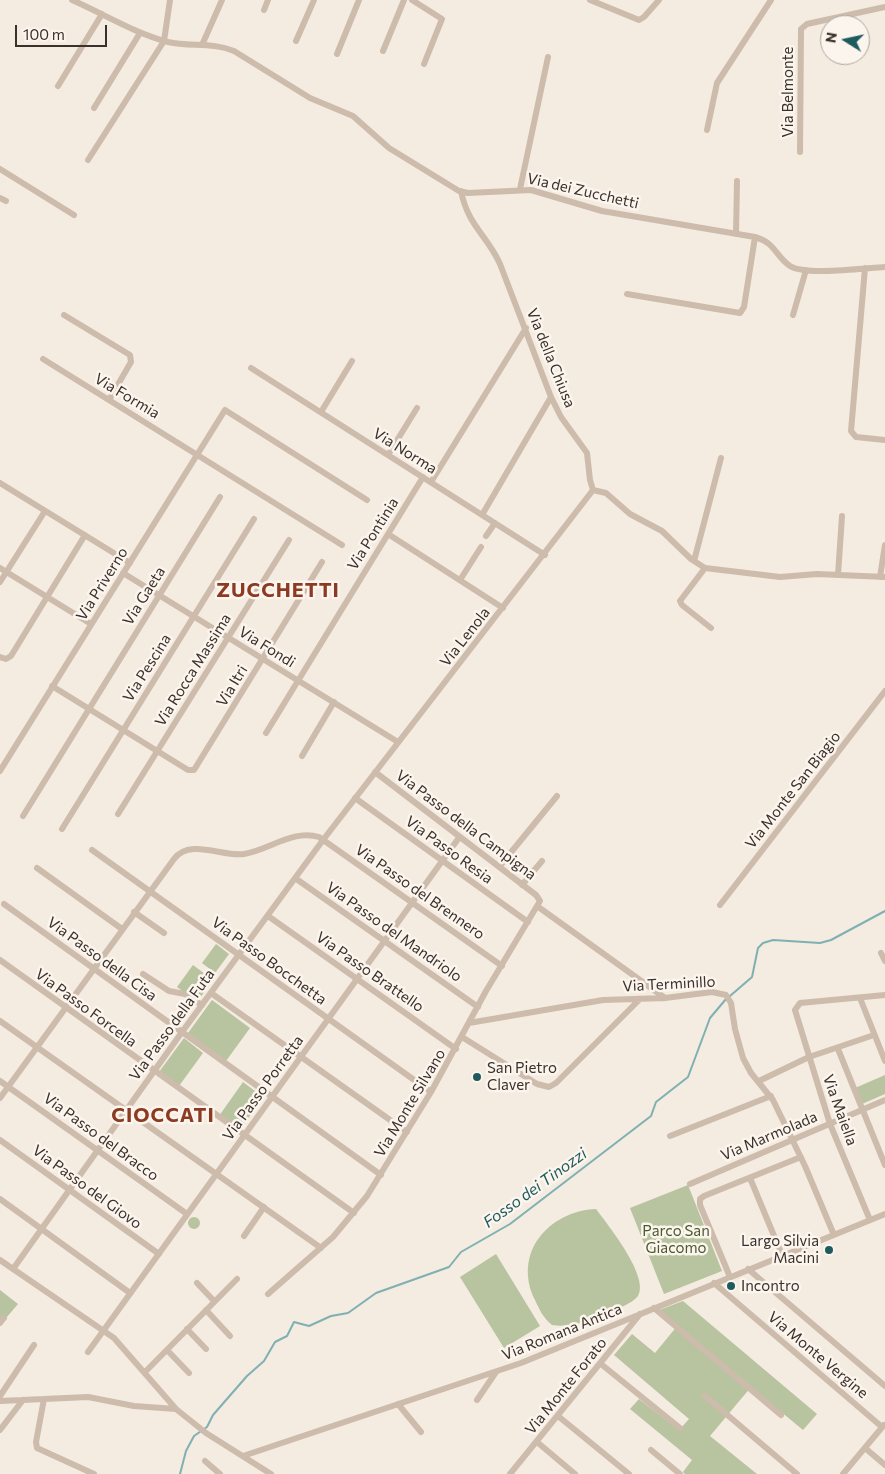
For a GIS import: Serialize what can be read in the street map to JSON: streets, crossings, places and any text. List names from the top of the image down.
{
  "streets": {
    "street": [
      "Via Belmonte",
      "Via dei Zucchetti",
      "Via della Chiusa",
      "Via Formia",
      "Via Norma",
      "Via Pontinia",
      "Via Priverno",
      "Via Gaeta",
      "Via Lenola",
      "Via Fondi",
      "Via Pescina",
      "Via Rocca Massima",
      "Via Itri",
      "Via Monte San Biagio",
      "Via Passo della Campigna",
      "Via Passo Resia",
      "Via Passo del Brennero",
      "Via Passo del Mandriolo",
      "Via Passo della Cisa",
      "Via Passo Bocchetta",
      "Via Passo Brattello",
      "Via Terminillo",
      "Via Passo Forcella",
      "Via Passo della Futa",
      "Via Passo Porretta",
      "Via Monte Silvano",
      "Via Maiella",
      "Via Marmolada",
      "Via Passo del Bracco",
      "Via Passo del Giovo",
      "Via Romana Antica",
      "Via Monte Vergine",
      "Via Monte Forato"
    ]
  },
  "crossings": [
    ["Via dei Zucchetti", "Via della Chiusa"],
    ["Via della Chiusa", "Via Lenola"],
    ["Via Formia", "Via Priverno"],
    ["Via Norma", "Via Pontinia"],
    ["Via Norma", "Via Lenola"],
    ["Via Pontinia", "Via Fondi"],
    ["Via Priverno", "Via Fondi"],
    ["Via Gaeta", "Via Fondi"],
    ["Via Lenola", "Via Fondi"],
    ["Via Lenola", "Via Passo della Campigna"],
    ["Via Lenola", "Via Passo Resia"],
    ["Via Lenola", "Via Passo della Futa"],
    ["Via Fondi", "Via Pescina"],
    ["Via Fondi", "Via Rocca Massima"],
    ["Via Fondi", "Via Itri"],
    ["Via Rocca Massima", "Via Itri"],
    ["Via Passo della Campigna", "Via Terminillo"],
    ["Via Passo della Campigna", "Via Monte Silvano"],
    ["Via Passo Resia", "Via Passo della Futa"],
    ["Via Passo Resia", "Via Passo Porretta"],
    ["Via Passo Resia", "Via Monte Silvano"],
    ["Via Passo del Brennero", "Via Passo della Futa"],
    ["Via Passo del Brennero", "Via Passo Porretta"],
    ["Via Passo del Brennero", "Via Monte Silvano"],
    ["Via Passo del Mandriolo", "Via Passo della Futa"],
    ["Via Passo del Mandriolo", "Via Passo Porretta"],
    ["Via Passo del Mandriolo", "Via Monte Silvano"],
    ["Via Passo della Cisa", "Via Passo della Futa"],
    ["Via Passo della Cisa", "Via Passo Porretta"],
    ["Via Passo della Cisa", "Via Monte Silvano"],
    ["Via Passo Bocchetta", "Via Passo della Futa"],
    ["Via Passo Bocchetta", "Via Passo Porretta"],
    ["Via Passo Bocchetta", "Via Monte Silvano"],
    ["Via Passo Brattello", "Via Passo della Futa"],
    ["Via Passo Brattello", "Via Passo Porretta"],
    ["Via Passo Brattello", "Via Monte Silvano"],
    ["Via Terminillo", "Via Monte Silvano"],
    ["Via Terminillo", "Via Marmolada"],
    ["Via Terminillo", "Via Romana Antica"],
    ["Via Passo Forcella", "Via Passo della Futa"],
    ["Via Passo Forcella", "Via Passo Porretta"],
    ["Via Passo Forcella", "Via Monte Silvano"],
    ["Via Passo della Futa", "Via Passo del Bracco"],
    ["Via Passo della Futa", "Via Passo del Giovo"],
    ["Via Passo Porretta", "Via Passo del Bracco"],
    ["Via Passo Porretta", "Via Passo del Giovo"],
    ["Via Maiella", "Via Marmolada"],
    ["Via Maiella", "Via Romana Antica"],
    ["Via Romana Antica", "Via Monte Vergine"],
    ["Via Romana Antica", "Via Monte Forato"]
  ],
  "districts": ["ZUCCHETTI", "CIOCCATI"],
  "water": ["Fosso dei Tinozzi"],
  "parks": ["Parco San Giacomo"],
  "places": ["San Pietro Claver", "Largo Silvia Macini", "Incontro"],
  "scale_bar": "100 m",
  "north": "left"
}
